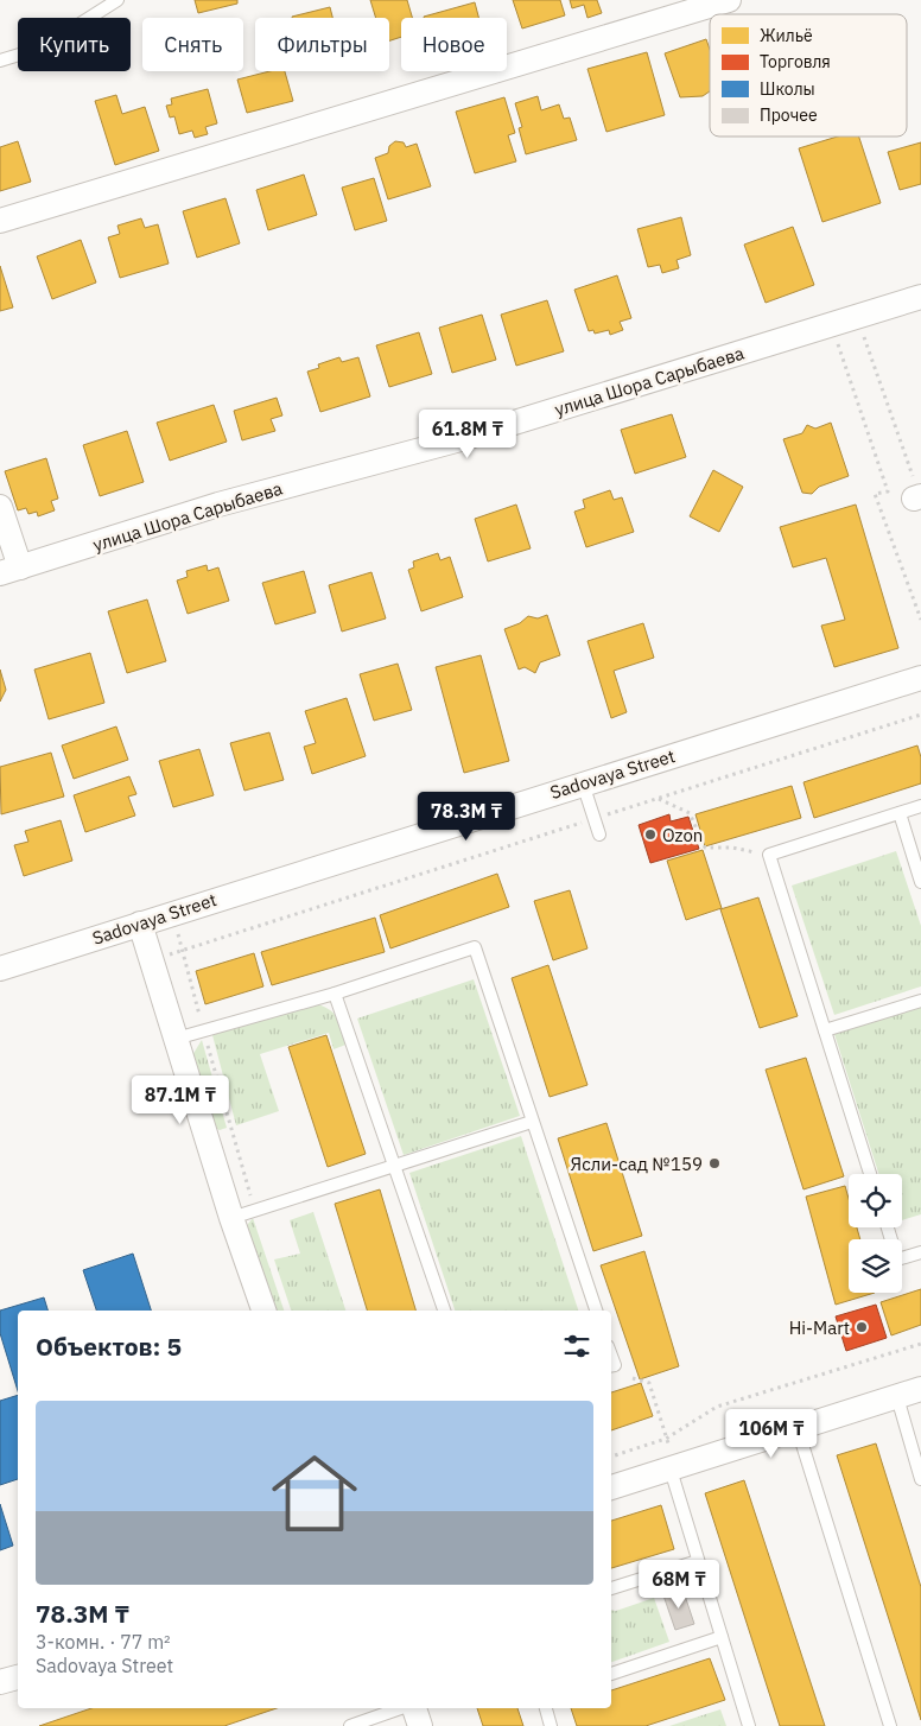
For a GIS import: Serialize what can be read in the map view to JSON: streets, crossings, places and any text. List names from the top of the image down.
{
  "streets": {
    "street": ["улица Шора Сарыбаева", "Sadovaya Street"]
  },
  "places": ["Ozon", "Ясли-сад №159", "Hi-Mart"],
  "legend": [
    "Жильё",
    "Торговля",
    "Школы",
    "Прочее"
  ],
  "page": {
    "chip": [
      "Купить",
      "Снять",
      "Фильтры",
      "Новое"
    ],
    "price": [
      "61.8M ₸",
      "78.3M ₸",
      "87.1M ₸",
      "106M ₸",
      "68M ₸"
    ],
    "heading": "Объектов: 5",
    "list": [
      {
        "name": "78.3M ₸",
        "note": "3-комн. · 77 m² · Sadovaya Street"
      }
    ]
  }
}
